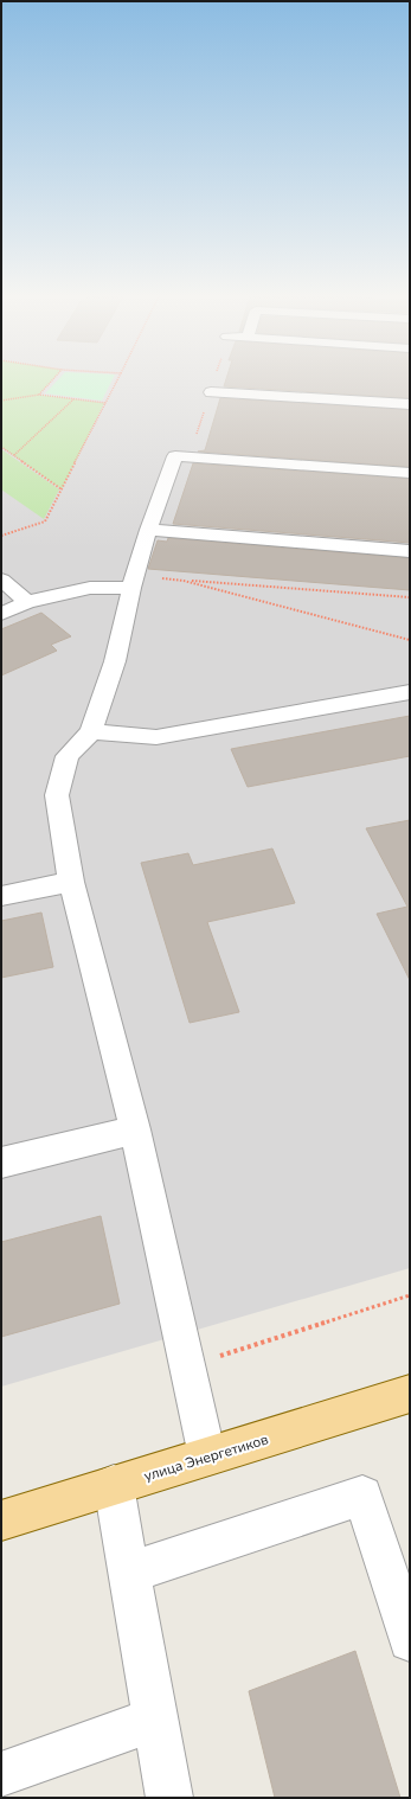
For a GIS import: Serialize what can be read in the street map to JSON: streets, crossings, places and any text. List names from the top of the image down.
{
  "streets": {
    "main road": ["улица Энергетиков"]
  }
}
